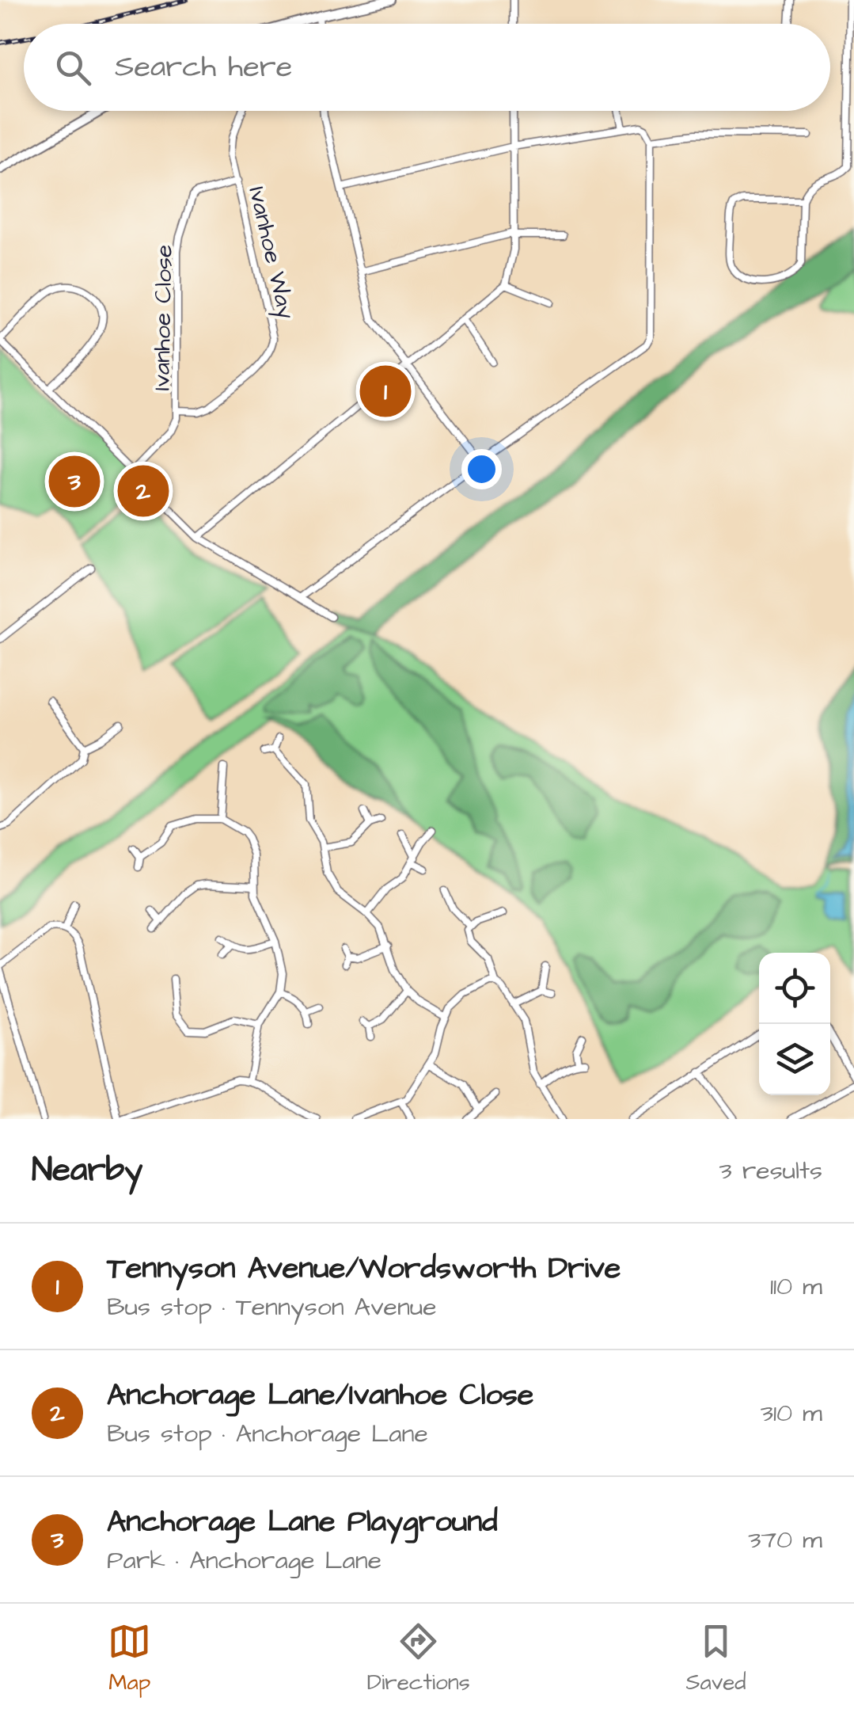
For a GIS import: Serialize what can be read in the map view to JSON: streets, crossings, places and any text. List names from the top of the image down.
{
  "streets": {
    "street": ["Ivanhoe Way", "Ivanhoe Close"]
  },
  "crossings": [
    ["Ivanhoe Way", "Ivanhoe Close"]
  ],
  "page": {
    "search": "Search here",
    "pins": ["1", "3", "2"],
    "heading": ["Nearby", "3 results"],
    "list": [
      {
        "mark": "1",
        "name": "Tennyson Avenue/Wordsworth Drive",
        "note": "Bus stop · Tennyson Avenue",
        "value": "110 m"
      },
      {
        "mark": "2",
        "name": "Anchorage Lane/Ivanhoe Close",
        "note": "Bus stop · Anchorage Lane",
        "value": "310 m"
      },
      {
        "mark": "3",
        "name": "Anchorage Lane Playground",
        "note": "Park · Anchorage Lane",
        "value": "370 m"
      }
    ],
    "nav": ["Map", "Directions", "Saved"]
  }
}
